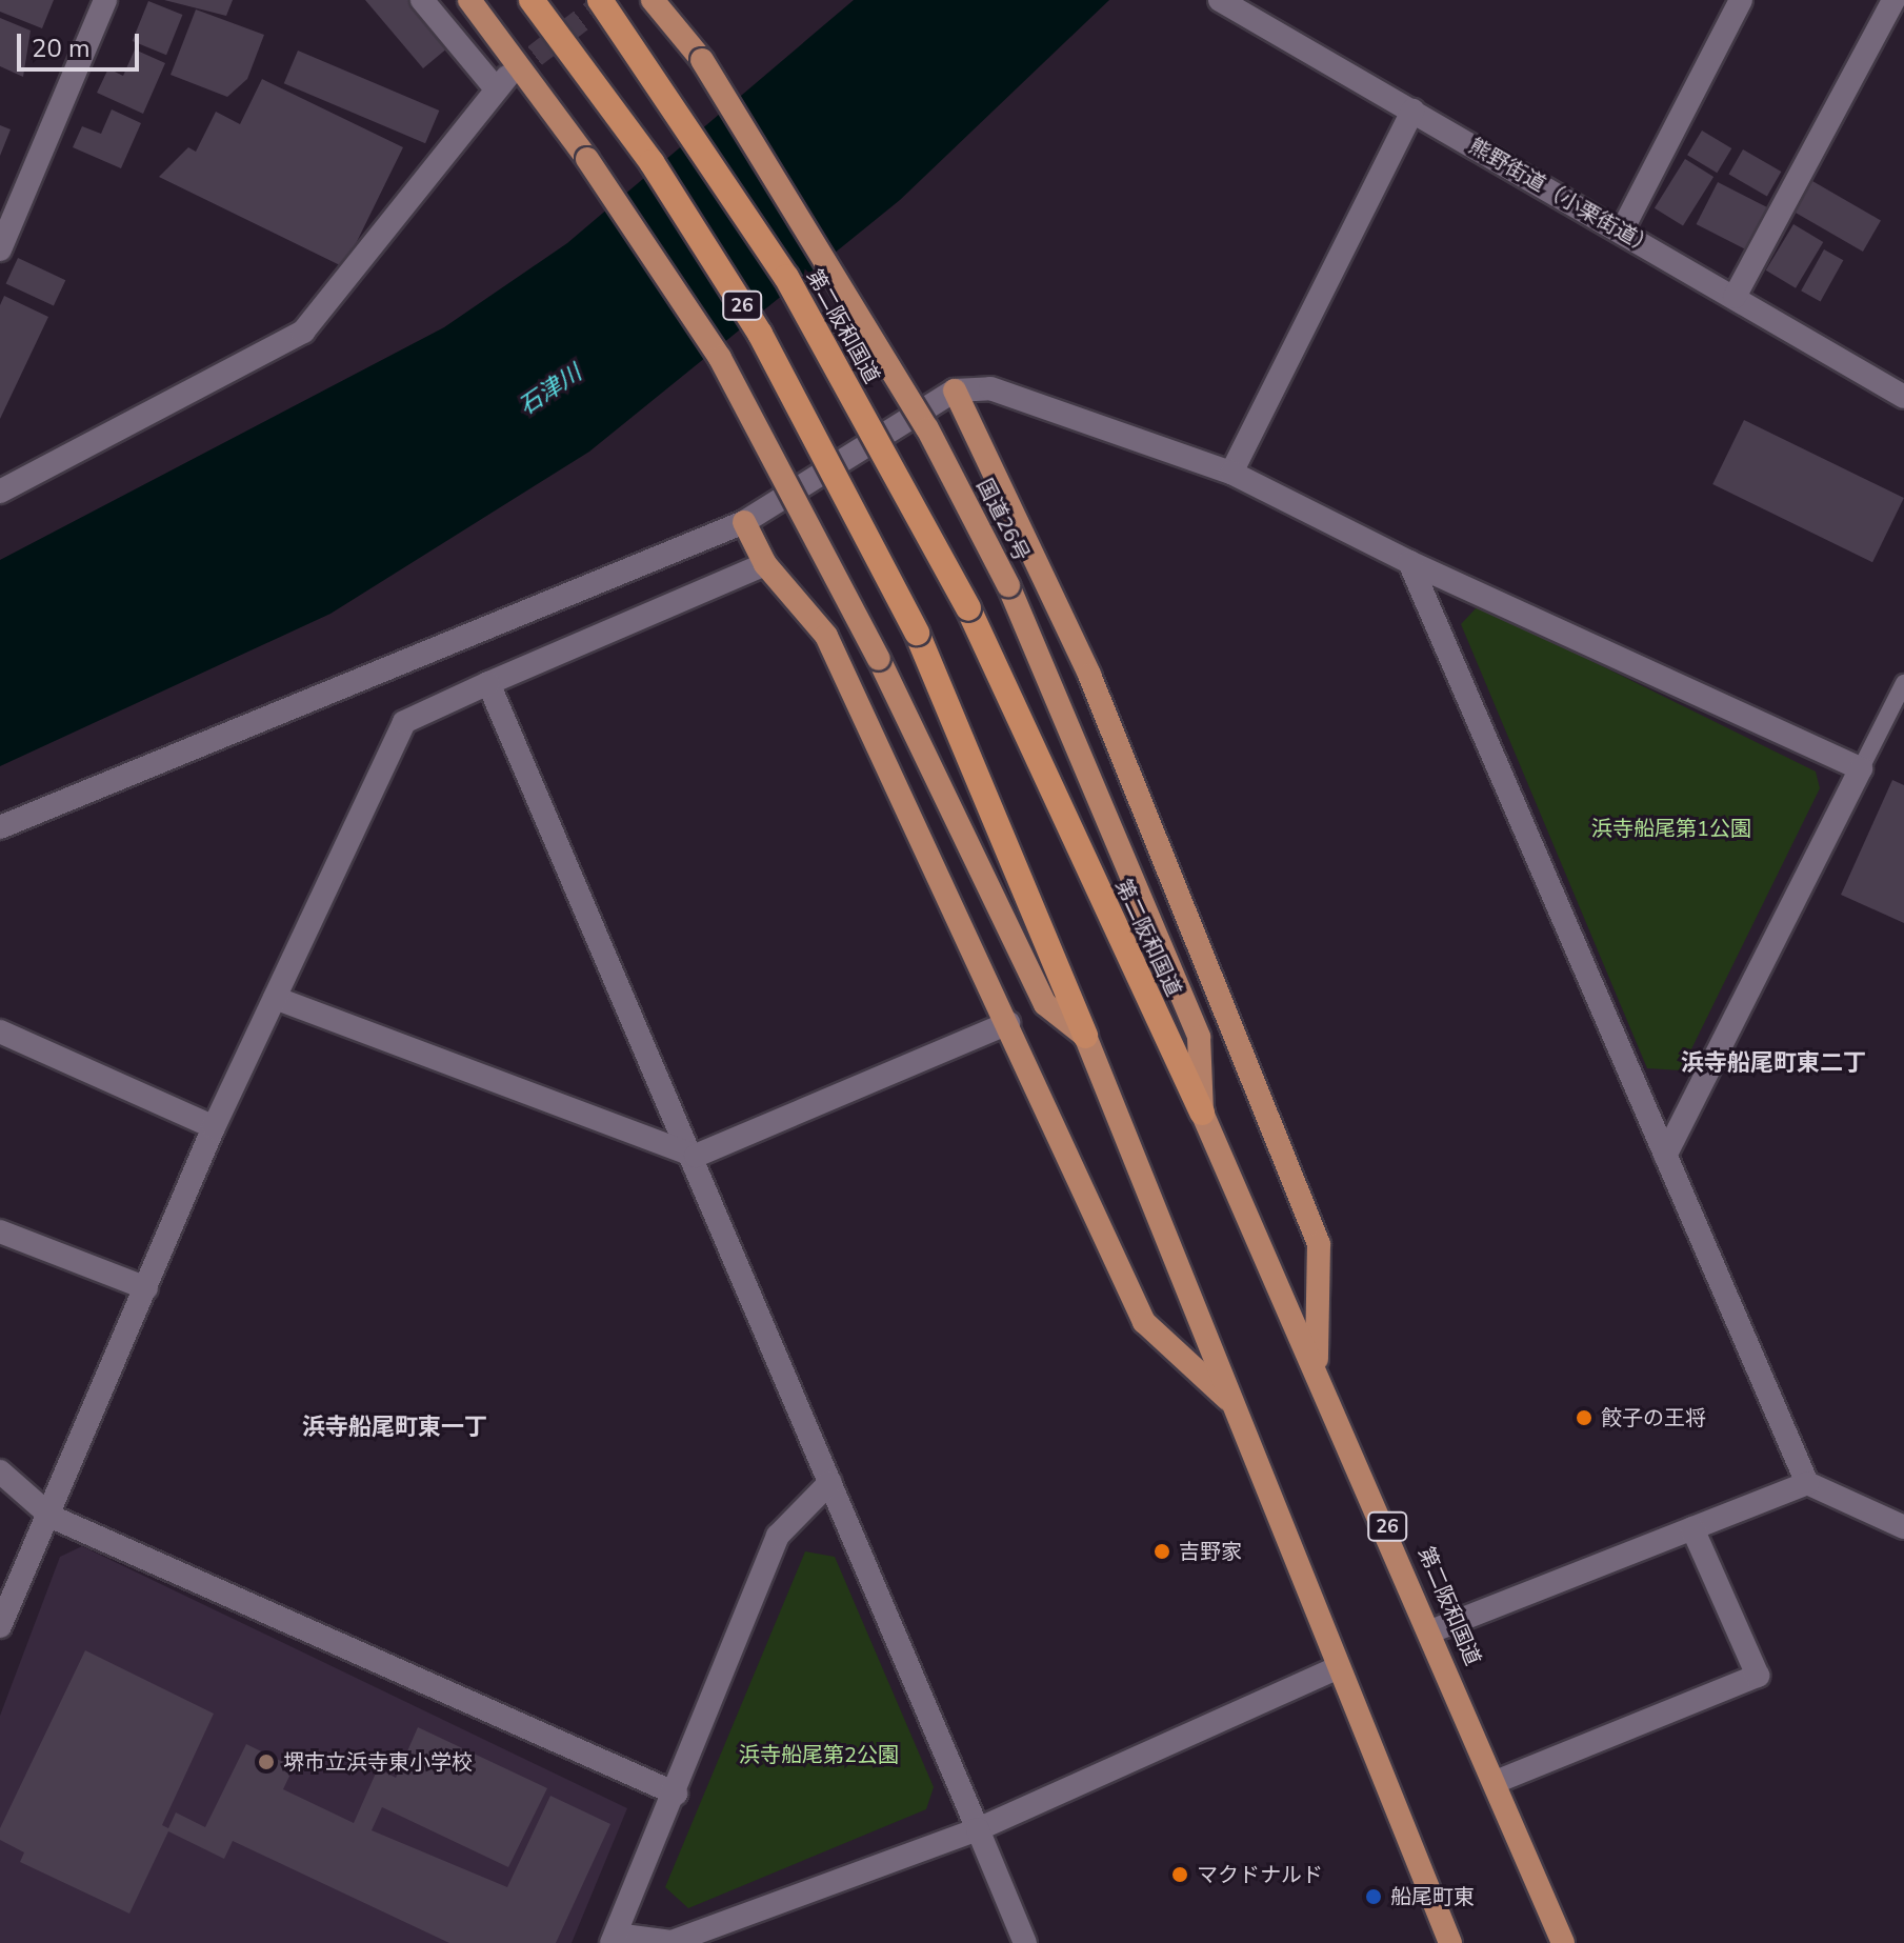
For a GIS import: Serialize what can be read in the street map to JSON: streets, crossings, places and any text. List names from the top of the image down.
{
  "streets": {
    "highway": ["26", "第二阪和国道", "国道26号"],
    "street": ["熊野街道（小栗街道）"]
  },
  "crossings": [
    ["第二阪和国道", "国道26号"]
  ],
  "districts": ["浜寺船尾町東二丁", "浜寺船尾町東一丁"],
  "water": ["石津川"],
  "parks": ["浜寺船尾第1公園", "浜寺船尾第2公園"],
  "places": [
    "餃子の王将",
    "吉野家",
    "堺市立浜寺東小学校",
    "マクドナルド",
    "船尾町東"
  ],
  "scale_bar": "20 m"
}
